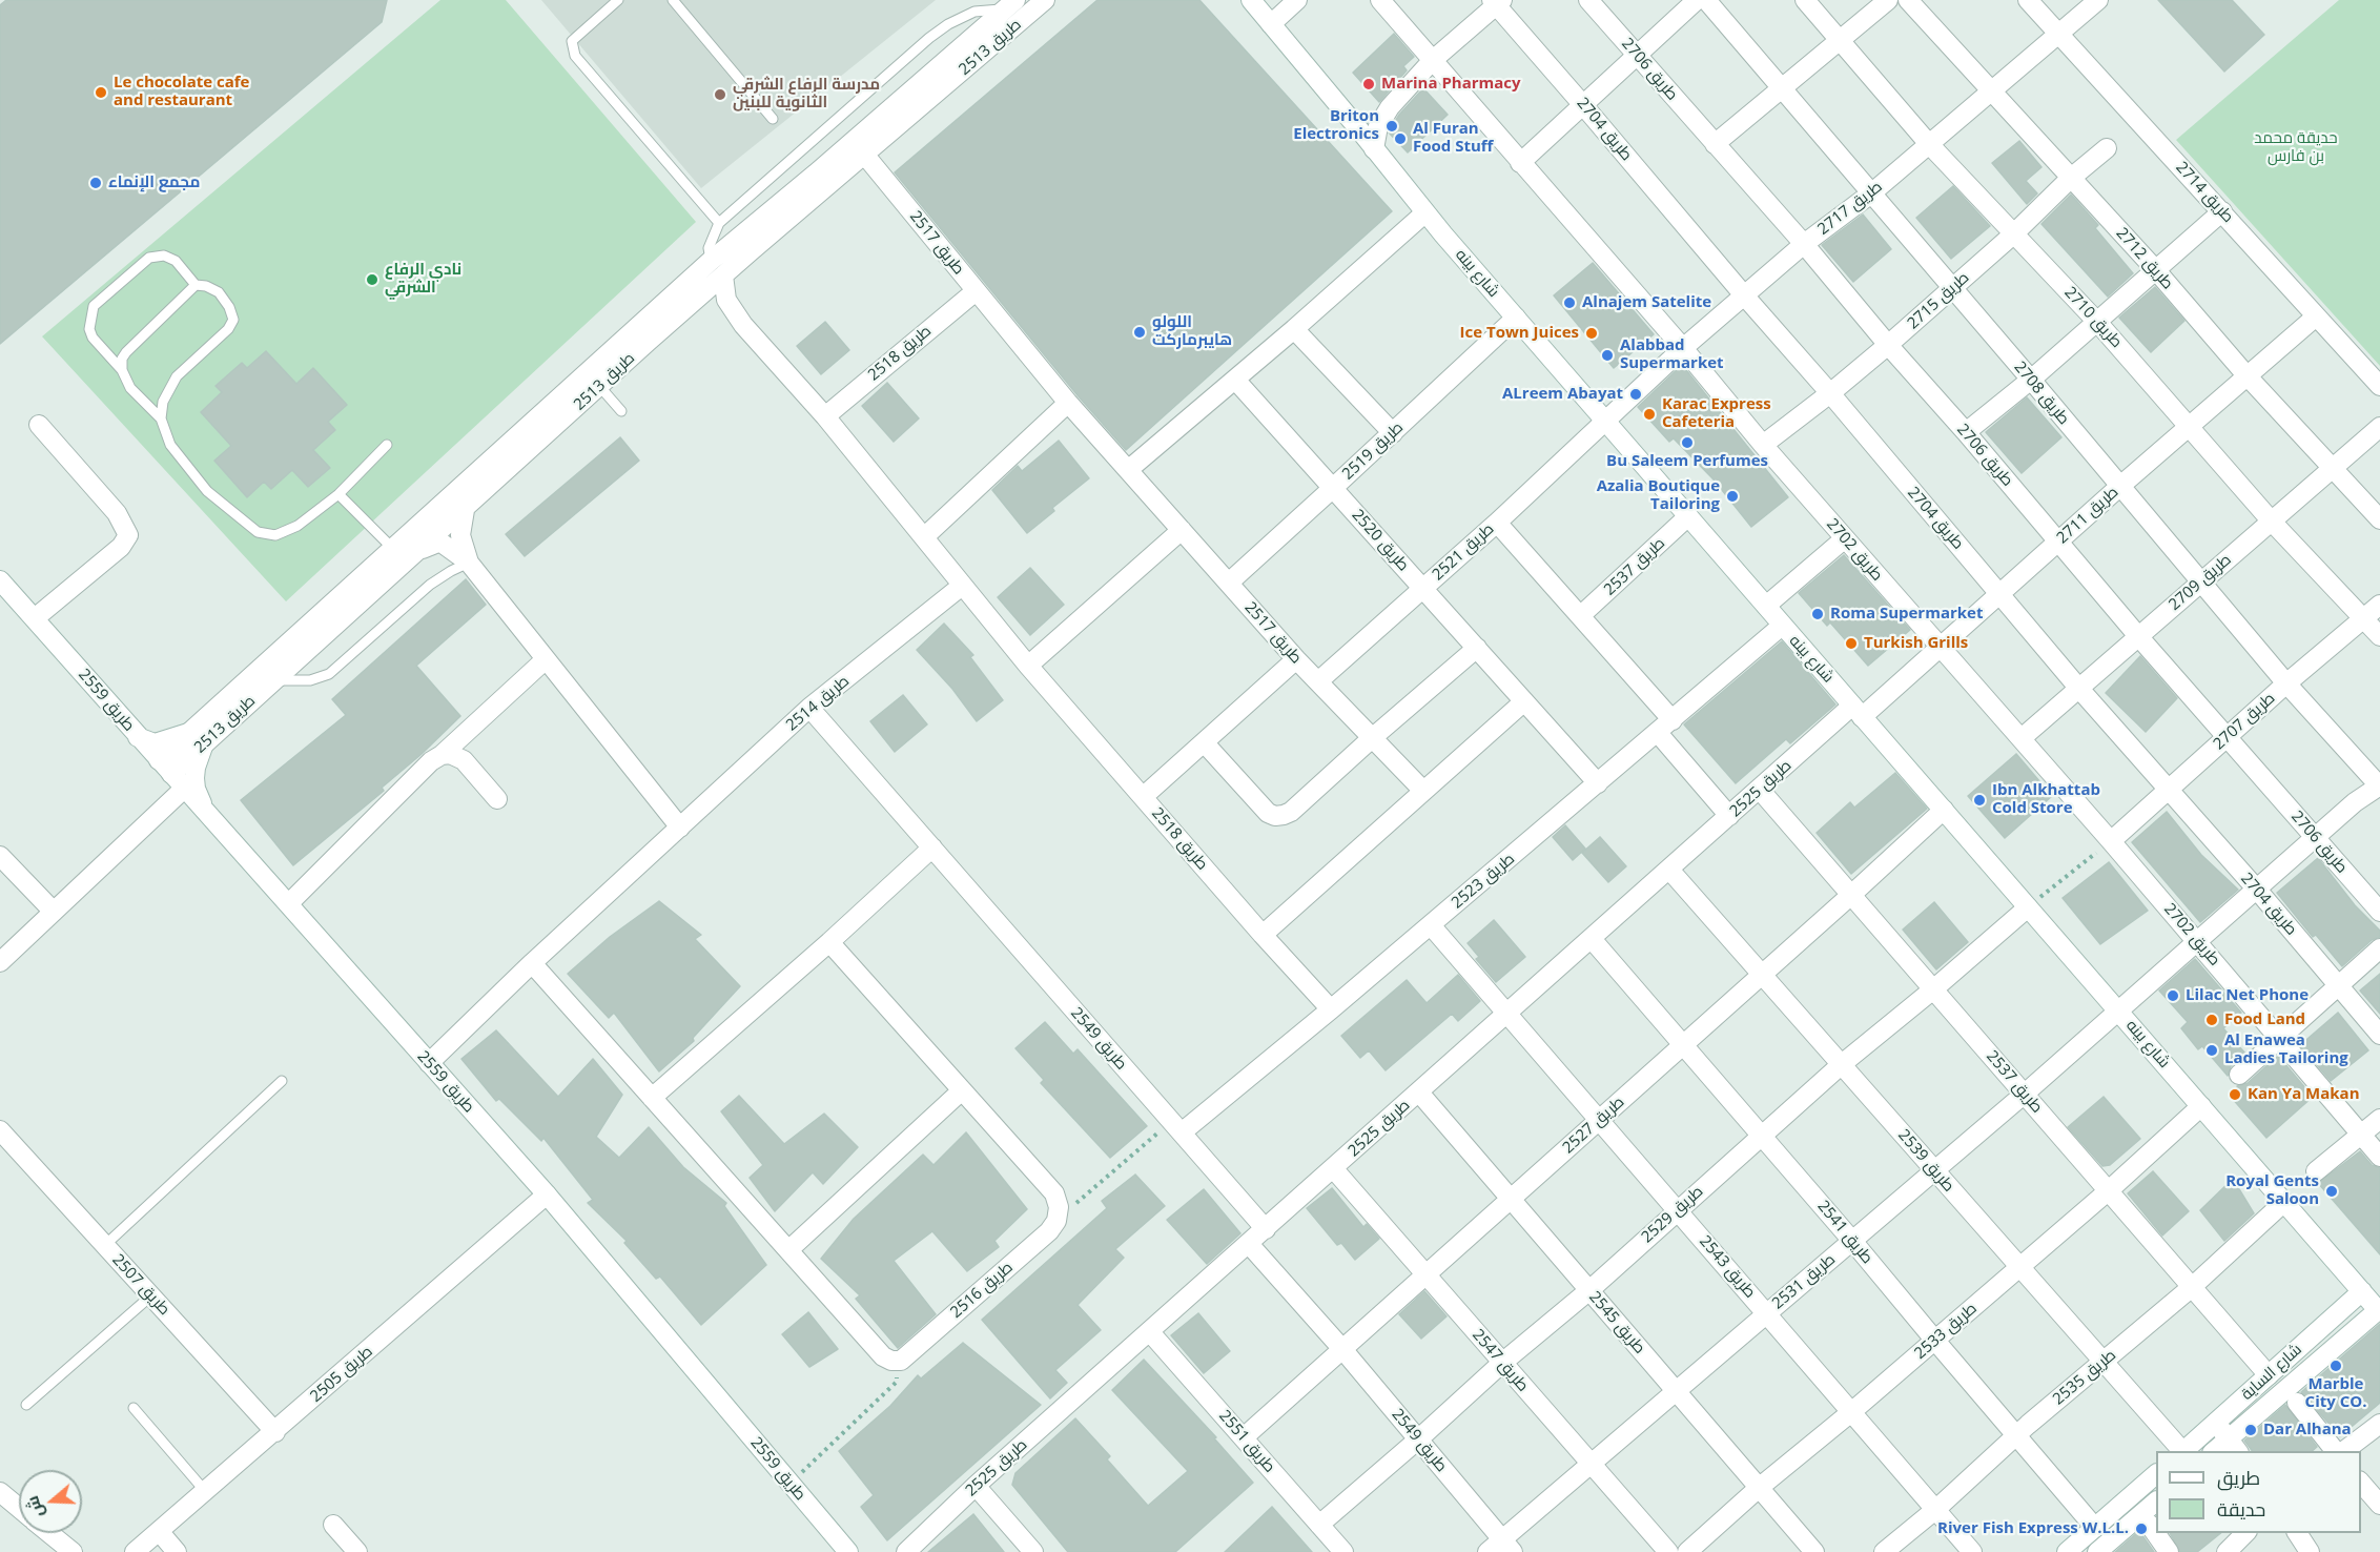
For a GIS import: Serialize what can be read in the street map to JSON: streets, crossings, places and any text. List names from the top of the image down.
{
  "streets": {
    "street": [
      "طريق 2513",
      "طريق 2706",
      "طريق 2704",
      "طريق 2714",
      "طريق 2717",
      "طريق 2517",
      "طريق 2712",
      "شارع بينه",
      "طريق 2715",
      "طريق 2710",
      "طريق 2518",
      "طريق 2708",
      "طريق 2519",
      "طريق 2711",
      "طريق 2520",
      "طريق 2702",
      "طريق 2521",
      "طريق 2537",
      "طريق 2709",
      "طريق 2559",
      "طريق 2514",
      "طريق 2707",
      "طريق 2525",
      "طريق 2523",
      "طريق 2549",
      "طريق 2527",
      "طريق 2539",
      "طريق 2529",
      "طريق 2541",
      "طريق 2543",
      "طريق 2531",
      "طريق 2507",
      "طريق 2516",
      "طريق 2545",
      "طريق 2533",
      "طريق 2547",
      "شارع الساية",
      "طريق 2505",
      "طريق 2535",
      "طريق 2551"
    ]
  },
  "crossings": [
    ["طريق 2513", "طريق 2517"],
    ["طريق 2513", "طريق 2518"],
    ["طريق 2513", "طريق 2559"],
    ["طريق 2706", "طريق 2717"],
    ["طريق 2706", "طريق 2715"],
    ["طريق 2706", "طريق 2711"],
    ["طريق 2706", "طريق 2709"],
    ["طريق 2706", "طريق 2707"],
    ["طريق 2706", "طريق 2531"],
    ["طريق 2704", "طريق 2717"],
    ["طريق 2704", "طريق 2715"],
    ["طريق 2704", "طريق 2711"],
    ["طريق 2704", "طريق 2709"],
    ["طريق 2704", "طريق 2707"],
    ["طريق 2704", "طريق 2531"],
    ["طريق 2714", "طريق 2717"],
    ["طريق 2714", "طريق 2711"],
    ["طريق 2717", "طريق 2712"],
    ["طريق 2717", "شارع بينه"],
    ["طريق 2717", "طريق 2710"],
    ["طريق 2717", "طريق 2708"],
    ["طريق 2717", "طريق 2702"],
    ["طريق 2717", "طريق 2521"],
    ["طريق 2517", "طريق 2518"],
    ["طريق 2517", "طريق 2519"],
    ["طريق 2517", "طريق 2521"],
    ["طريق 2712", "طريق 2715"],
    ["طريق 2712", "طريق 2711"],
    ["طريق 2712", "طريق 2709"],
    ["شارع بينه", "طريق 2519"],
    ["شارع بينه", "طريق 2711"],
    ["شارع بينه", "طريق 2521"],
    ["شارع بينه", "طريق 2537"],
    ["شارع بينه", "طريق 2525"],
    ["شارع بينه", "طريق 2523"],
    ["شارع بينه", "طريق 2527"],
    ["شارع بينه", "طريق 2529"],
    ["شارع بينه", "طريق 2531"],
    ["شارع بينه", "طريق 2533"],
    ["شارع بينه", "شارع الساية"],
    ["شارع بينه", "طريق 2535"],
    ["طريق 2715", "طريق 2710"],
    ["طريق 2715", "طريق 2708"],
    ["طريق 2715", "طريق 2702"],
    ["طريق 2710", "طريق 2711"],
    ["طريق 2710", "طريق 2709"],
    ["طريق 2710", "طريق 2707"],
    ["طريق 2518", "طريق 2514"],
    ["طريق 2518", "طريق 2523"],
    ["طريق 2708", "طريق 2711"],
    ["طريق 2708", "طريق 2709"],
    ["طريق 2708", "طريق 2707"],
    ["طريق 2708", "طريق 2531"],
    ["طريق 2519", "طريق 2520"],
    ["طريق 2711", "طريق 2702"],
    ["طريق 2711", "طريق 2525"],
    ["طريق 2520", "طريق 2521"],
    ["طريق 2520", "طريق 2523"],
    ["طريق 2702", "طريق 2709"],
    ["طريق 2702", "طريق 2707"],
    ["طريق 2702", "طريق 2531"],
    ["طريق 2537", "طريق 2525"],
    ["طريق 2537", "طريق 2527"],
    ["طريق 2537", "طريق 2529"],
    ["طريق 2537", "طريق 2531"],
    ["طريق 2537", "طريق 2533"],
    ["طريق 2537", "شارع الساية"],
    ["طريق 2537", "طريق 2535"],
    ["طريق 2559", "طريق 2514"],
    ["طريق 2559", "طريق 2505"],
    ["طريق 2514", "طريق 2549"],
    ["طريق 2525", "طريق 2549"],
    ["طريق 2525", "طريق 2539"],
    ["طريق 2525", "طريق 2541"],
    ["طريق 2525", "طريق 2543"],
    ["طريق 2525", "طريق 2545"],
    ["طريق 2525", "طريق 2547"],
    ["طريق 2525", "طريق 2551"],
    ["طريق 2523", "طريق 2549"],
    ["طريق 2523", "طريق 2543"],
    ["طريق 2549", "طريق 2527"],
    ["طريق 2549", "طريق 2529"],
    ["طريق 2549", "طريق 2531"],
    ["طريق 2527", "طريق 2539"],
    ["طريق 2527", "طريق 2541"],
    ["طريق 2527", "طريق 2543"],
    ["طريق 2527", "طريق 2545"],
    ["طريق 2527", "طريق 2547"],
    ["طريق 2527", "طريق 2551"],
    ["طريق 2539", "طريق 2529"],
    ["طريق 2539", "طريق 2531"],
    ["طريق 2539", "طريق 2533"],
    ["طريق 2539", "طريق 2535"],
    ["طريق 2529", "طريق 2541"],
    ["طريق 2529", "طريق 2543"],
    ["طريق 2529", "طريق 2545"],
    ["طريق 2529", "طريق 2547"],
    ["طريق 2529", "طريق 2551"],
    ["طريق 2541", "طريق 2531"],
    ["طريق 2541", "طريق 2533"],
    ["طريق 2541", "طريق 2535"],
    ["طريق 2543", "طريق 2531"],
    ["طريق 2543", "طريق 2533"],
    ["طريق 2543", "طريق 2535"],
    ["طريق 2531", "طريق 2545"],
    ["طريق 2531", "طريق 2547"],
    ["طريق 2507", "طريق 2505"],
    ["طريق 2545", "طريق 2533"]
  ],
  "parks": ["حديقة محمد بن فارس"],
  "places": [
    "Marina Pharmacy",
    "Le chocolate cafe and restaurant",
    "مدرسة الرفاع الشرقي الثانوية للبنين",
    "Briton Electronics",
    "Al Furan Food Stuff",
    "مجمع الإنماء",
    "نادي الرفاع الشرقي",
    "Alnajem Satelite",
    "اللولو هايبرماركت",
    "Ice Town Juices",
    "Alabbad Supermarket",
    "ALreem Abayat",
    "Karac Express Cafeteria",
    "Bu Saleem Perfumes",
    "Azalia Boutique Tailoring",
    "Roma Supermarket",
    "Turkish Grills",
    "Ibn Alkhattab Cold Store",
    "Lilac Net Phone",
    "Food Land",
    "Al Enawea Ladies Tailoring",
    "Kan Ya Makan",
    "Royal Gents Saloon",
    "Marble City CO.",
    "Dar Alhana",
    "River Fish Express W.L.L."
  ],
  "legend": ["طريق", "حديقة"],
  "north": "left"
}
